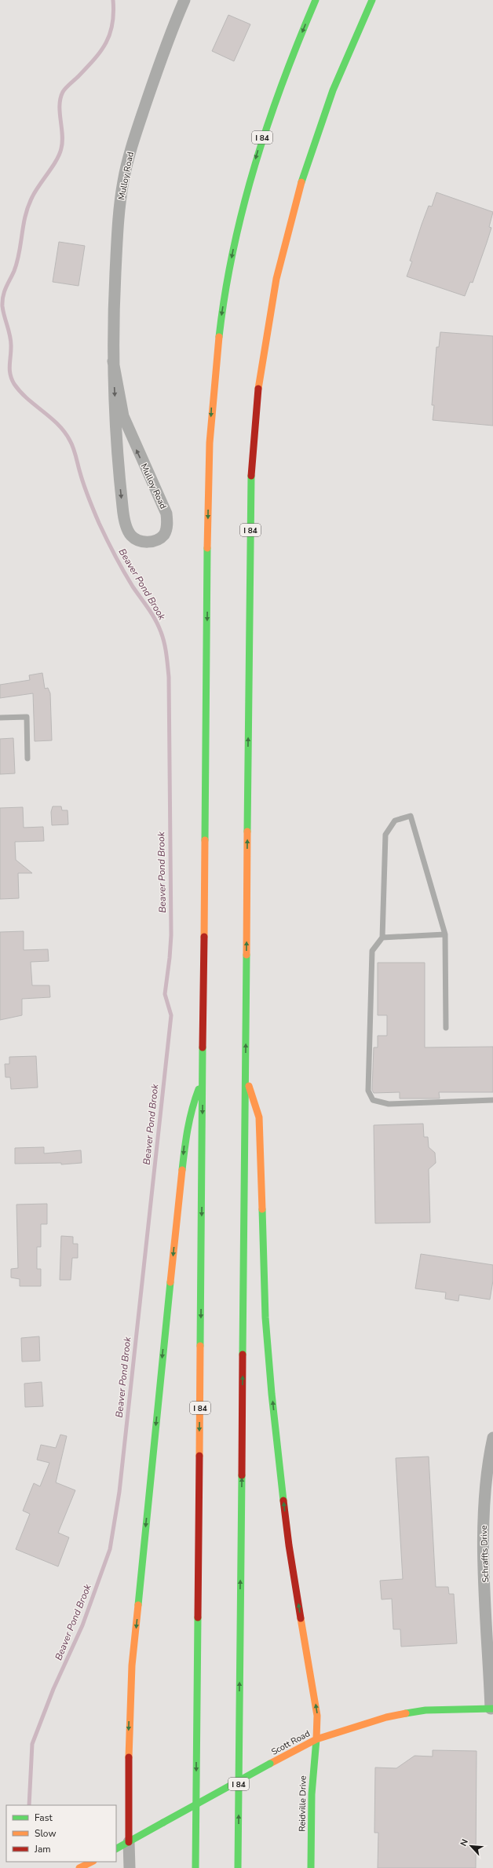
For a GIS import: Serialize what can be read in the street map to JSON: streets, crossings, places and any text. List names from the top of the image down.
{
  "streets": {
    "main road": ["I 84", "Scott Road", "Reidville Drive"],
    "street": ["Mulloy Road", "Schraffts Drive"]
  },
  "crossings": [
    ["I 84", "Reidville Drive"],
    ["Schraffts Drive", "Scott Road"],
    ["Scott Road", "Reidville Drive"]
  ],
  "water": ["Beaver Pond Brook"],
  "legend": ["Fast", "Slow", "Jam"],
  "north": "top left"
}
